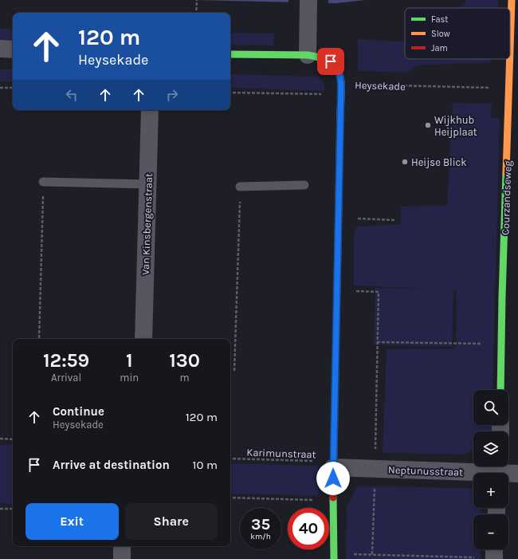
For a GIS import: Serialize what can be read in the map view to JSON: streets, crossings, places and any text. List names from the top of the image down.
{
  "streets": {
    "street": [
      "Heysekade",
      "Courzandseweg",
      "Van Kinsbergenstraat",
      "Neptunusstraat"
    ],
    "path": ["Karimunstraat"]
  },
  "crossings": [
    ["Heysekade", "Courzandseweg"],
    ["Karimunstraat", "Neptunusstraat"]
  ],
  "places": ["Wijkhub Heijplaat", "Heijse Blick"],
  "legend": ["Fast", "Slow", "Jam"],
  "page": {
    "turn": ["120 m", "Heysekade"],
    "eta": [
      "12:59",
      "Arrival",
      "1",
      "min",
      "130",
      "m"
    ],
    "map_buttons": ["+", "−"],
    "list": [
      {
        "name": "Continue",
        "note": "Heysekade",
        "value": "120 m"
      },
      {
        "name": "Arrive at destination",
        "value": "10 m"
      }
    ],
    "buttons": ["Exit", "Share"],
    "speed": "35 km/h",
    "limit": "40"
  }
}
